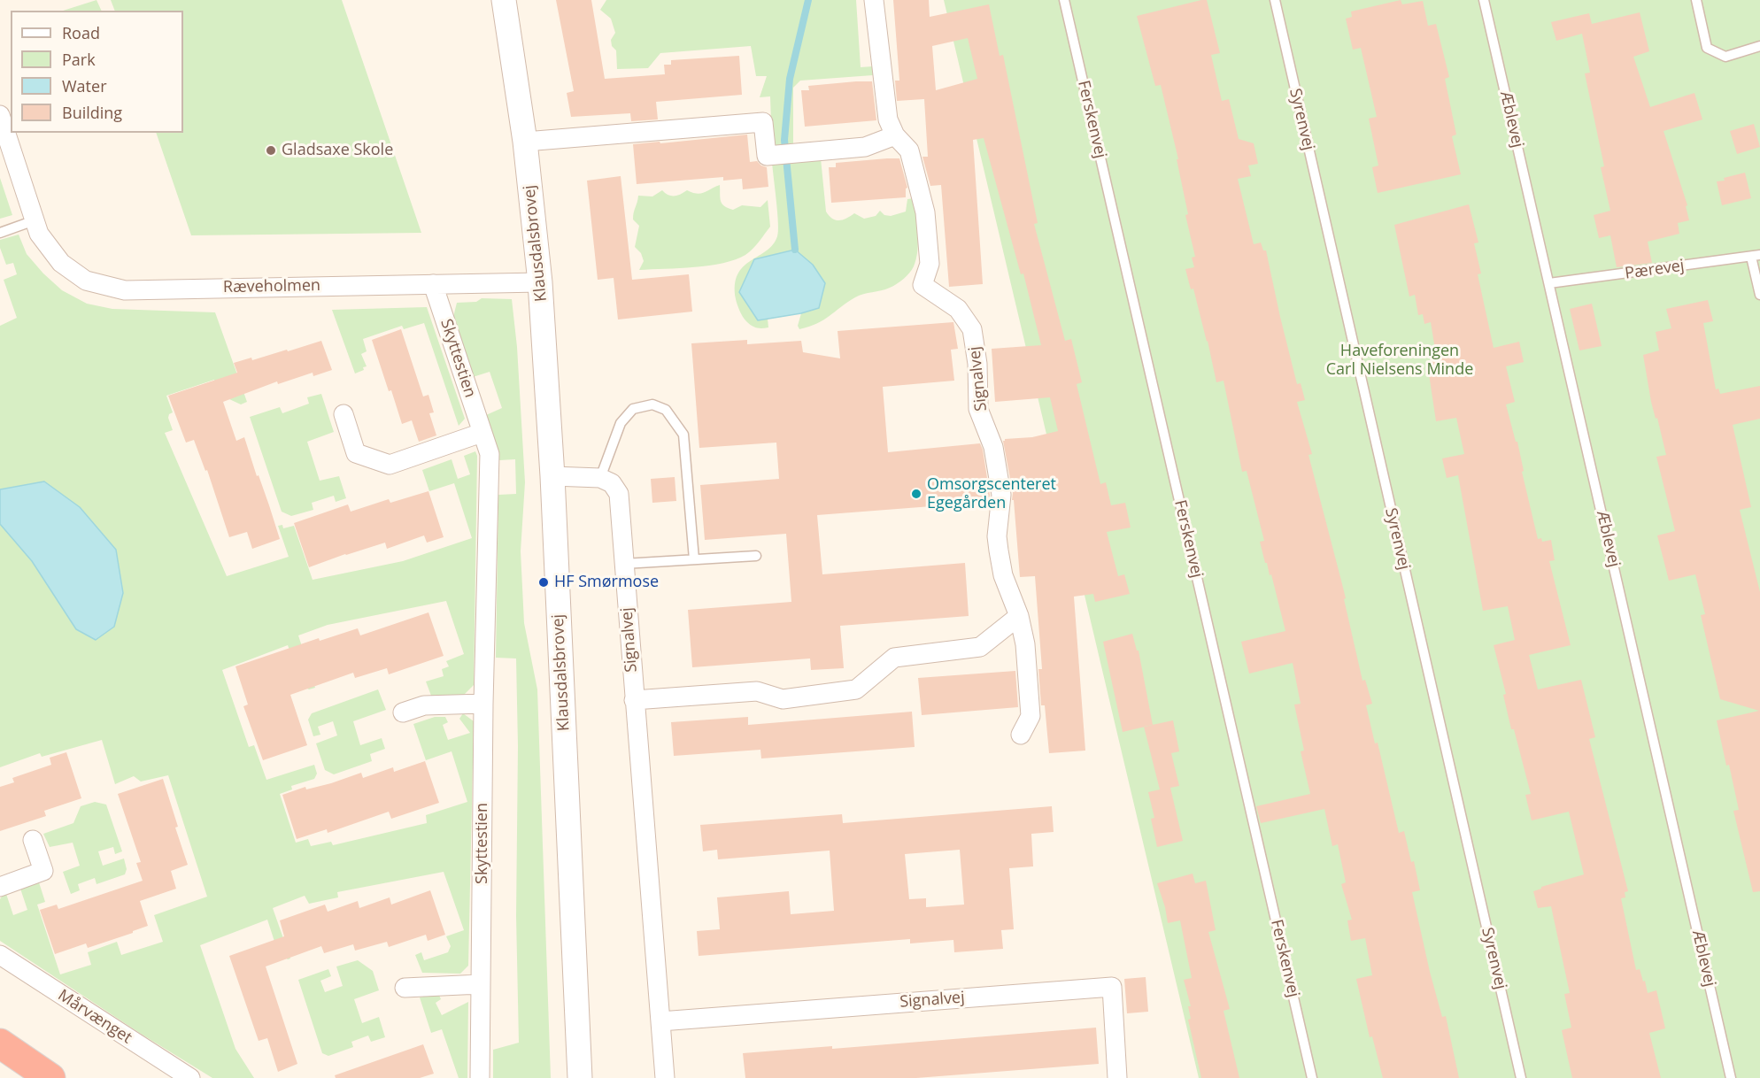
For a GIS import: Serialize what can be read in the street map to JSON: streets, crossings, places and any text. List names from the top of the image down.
{
  "streets": {
    "street": [
      "Klausdalsbrovej",
      "Ræveholmen",
      "Skyttestien",
      "Signalvej",
      "Mårvænget"
    ],
    "lane": [
      "Ferskenvej",
      "Syrenvej",
      "Æblevej",
      "Pærevej"
    ]
  },
  "crossings": [
    ["Æblevej", "Pærevej"],
    ["Klausdalsbrovej", "Ræveholmen"],
    ["Ræveholmen", "Skyttestien"]
  ],
  "parks": ["Haveforeningen Carl Nielsens Minde"],
  "places": ["Gladsaxe Skole", "Omsorgscenteret Egegården", "HF Smørmose"],
  "legend": [
    "Road",
    "Park",
    "Water",
    "Building"
  ]
}
